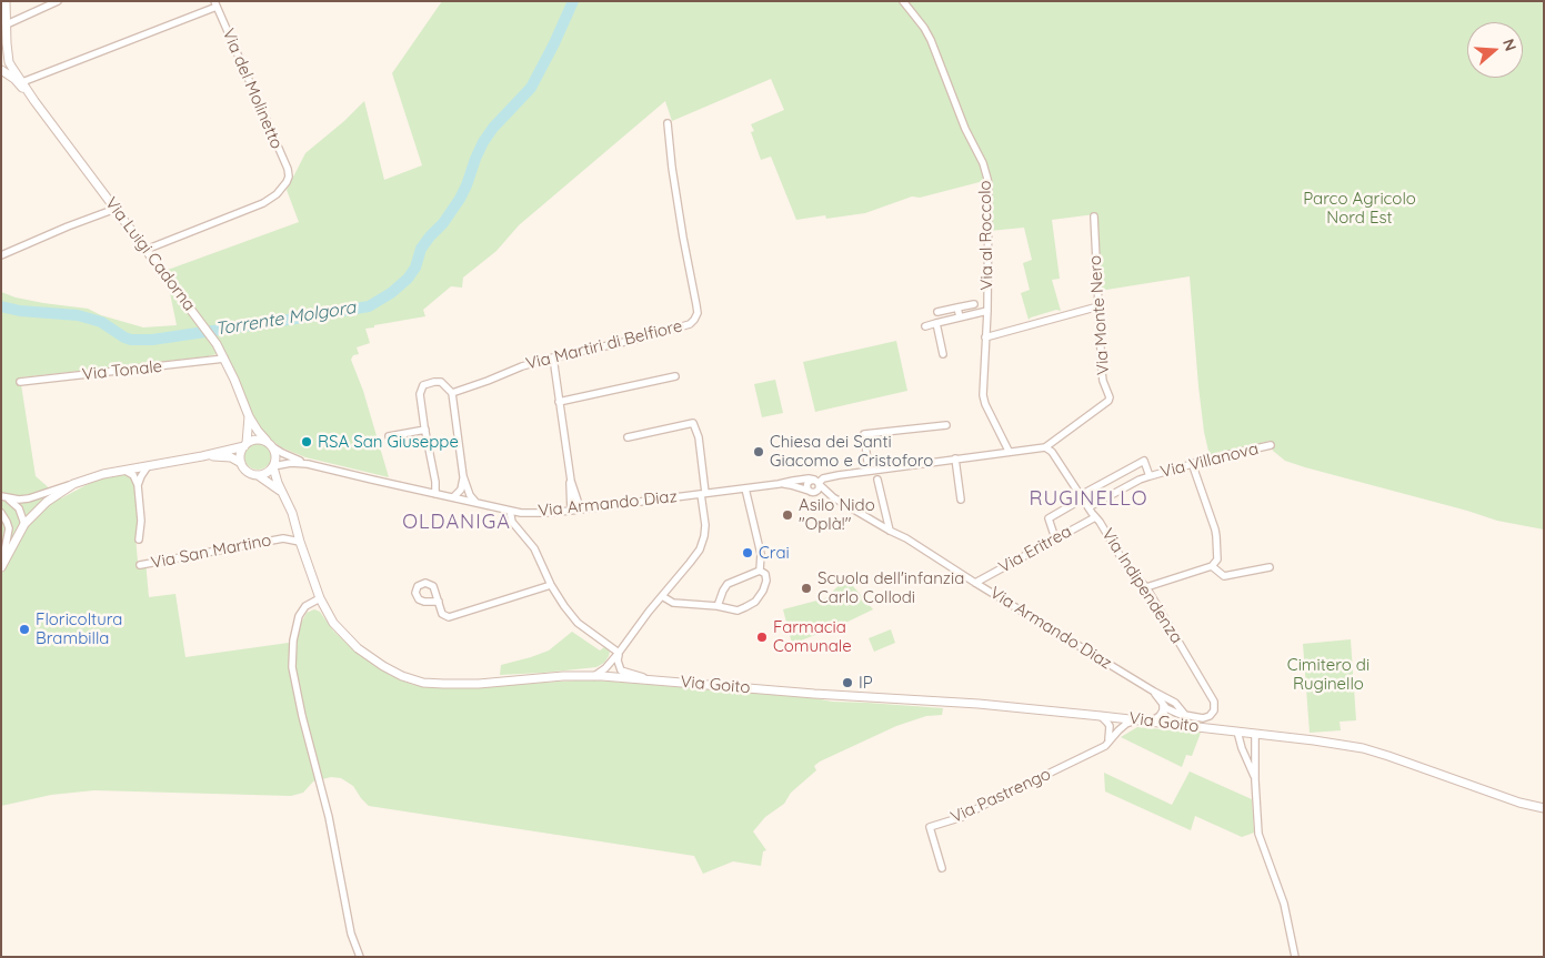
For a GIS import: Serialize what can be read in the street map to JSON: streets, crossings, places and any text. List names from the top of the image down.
{
  "streets": {
    "street": [
      "Via del Molinetto",
      "Via al Roccolo",
      "Via Luigi Cadorna",
      "Via Monte Nero",
      "Via Martiri di Belfiore",
      "Via Tonale",
      "Via Villanova",
      "Via Armando Diaz",
      "Via Eritrea",
      "Via San Martino",
      "Via Indipendenza",
      "Via Goito",
      "Via Pastrengo"
    ]
  },
  "crossings": [
    ["Via del Molinetto", "Via Luigi Cadorna"],
    ["Via Luigi Cadorna", "Via Tonale"],
    ["Via Luigi Cadorna", "Via Armando Diaz"],
    ["Via Luigi Cadorna", "Via Goito"],
    ["Via Monte Nero", "Via Indipendenza"],
    ["Via Villanova", "Via Indipendenza"],
    ["Via Armando Diaz", "Via Eritrea"],
    ["Via Armando Diaz", "Via Indipendenza"],
    ["Via Armando Diaz", "Via Goito"],
    ["Via Eritrea", "Via Indipendenza"],
    ["Via San Martino", "Via Goito"],
    ["Via Goito", "Via Pastrengo"]
  ],
  "districts": ["RUGINELLO", "OLDANIGA"],
  "water": ["Torrente Molgora"],
  "parks": ["Parco Agricolo Nord Est", "Cimitero di Ruginello"],
  "places": [
    "RSA San Giuseppe",
    "Chiesa dei Santi Giacomo e Cristoforo",
    "Asilo Nido \"Oplà!\"",
    "Crai",
    "Scuola dell'infanzia Carlo Collodi",
    "Floricoltura Brambilla",
    "Farmacia Comunale",
    "IP"
  ],
  "north": "right"
}
